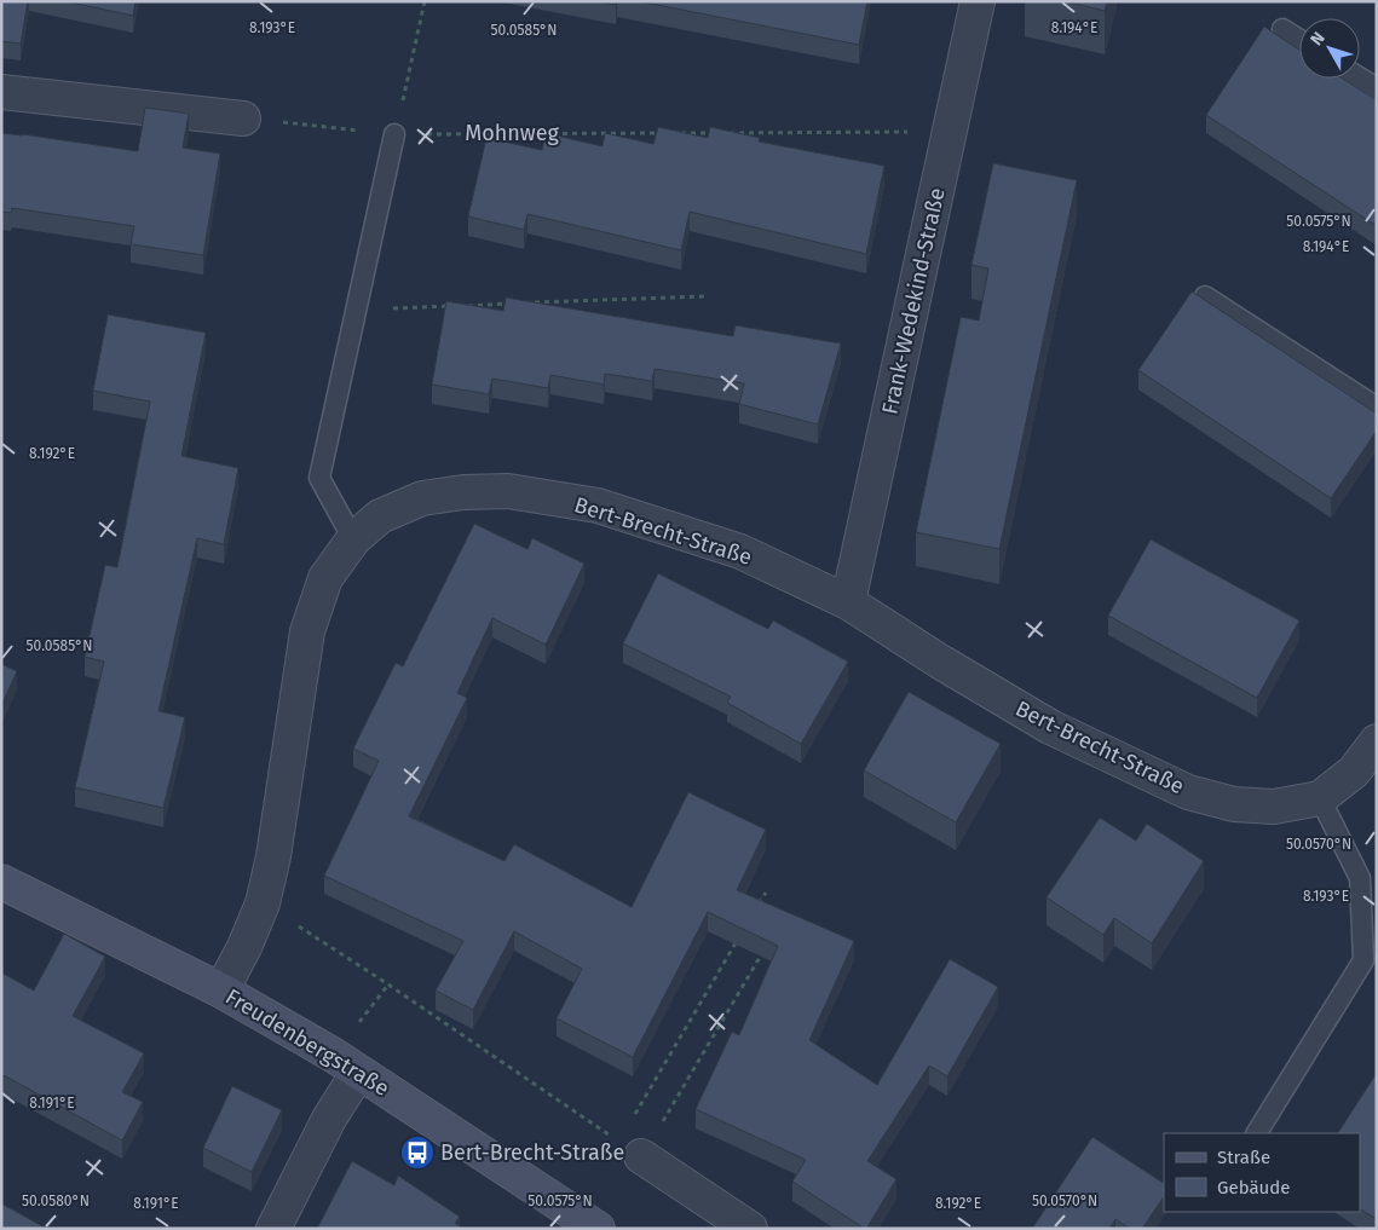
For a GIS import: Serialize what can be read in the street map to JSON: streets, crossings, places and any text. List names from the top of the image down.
{
  "streets": {
    "street": ["Frank-Wedekind-Straße", "Bert-Brecht-Straße", "Freudenbergstraße"],
    "path": ["Mohnweg"]
  },
  "crossings": [
    ["Frank-Wedekind-Straße", "Bert-Brecht-Straße"],
    ["Bert-Brecht-Straße", "Freudenbergstraße"]
  ],
  "places": {
    "bus stop": ["Bert-Brecht-Straße"]
  },
  "legend": ["Straße", "Gebäude"],
  "north": "top left",
  "coordinates": [
    "8.193°E",
    "8.194°E",
    "50.0585°N",
    "50.0575°N",
    "8.192°E",
    "50.0570°N",
    "8.191°E",
    "50.0580°N"
  ]
}
